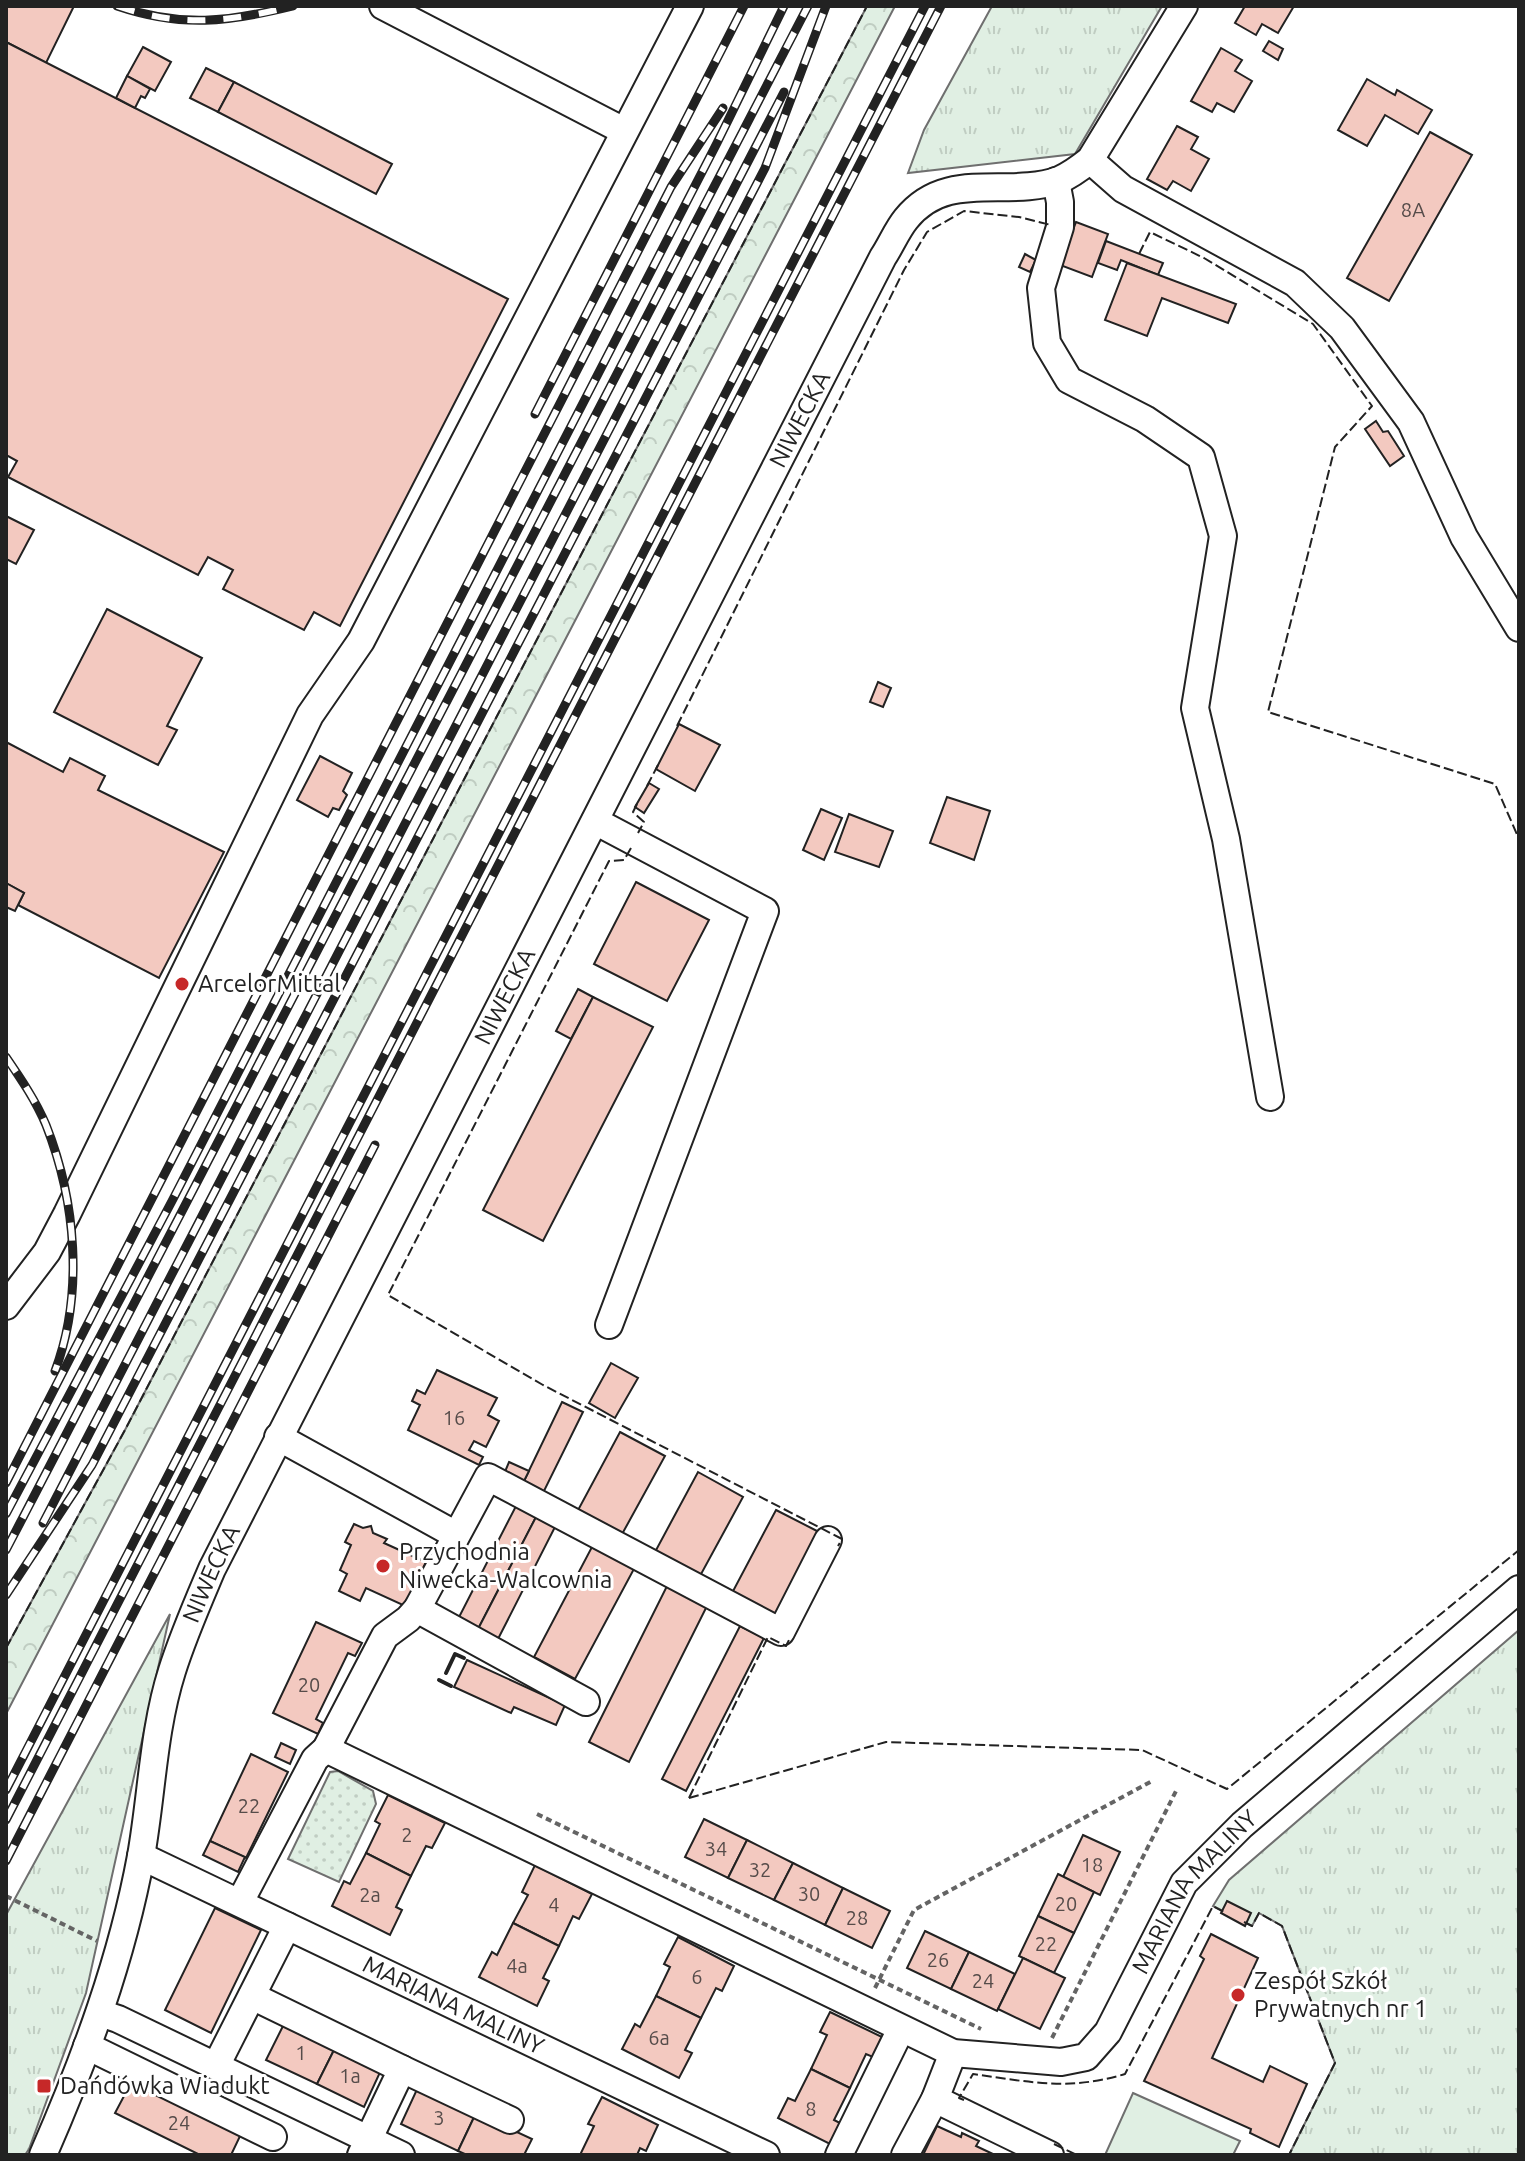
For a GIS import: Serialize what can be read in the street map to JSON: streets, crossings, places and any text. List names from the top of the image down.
{
  "streets": {
    "street": ["NIWECKA", "MARIANA MALINY"]
  },
  "crossings": [
    ["NIWECKA", "MARIANA MALINY"]
  ],
  "places": {
    "other": ["ArcelorMittal", "Przychodnia Niwecka-Walcownia", "Zespół Szkół Prywatnych nr 1"],
    "transit": ["Dańdówka Wiadukt"]
  },
  "house_numbers": [
    "8A",
    "16",
    "20",
    "22",
    "2",
    "34",
    "18",
    "32",
    "30",
    "2a",
    "20",
    "4",
    "28",
    "22",
    "26",
    "4a",
    "6",
    "24",
    "6a",
    "1",
    "1a",
    "8",
    "3",
    "24"
  ]
}
